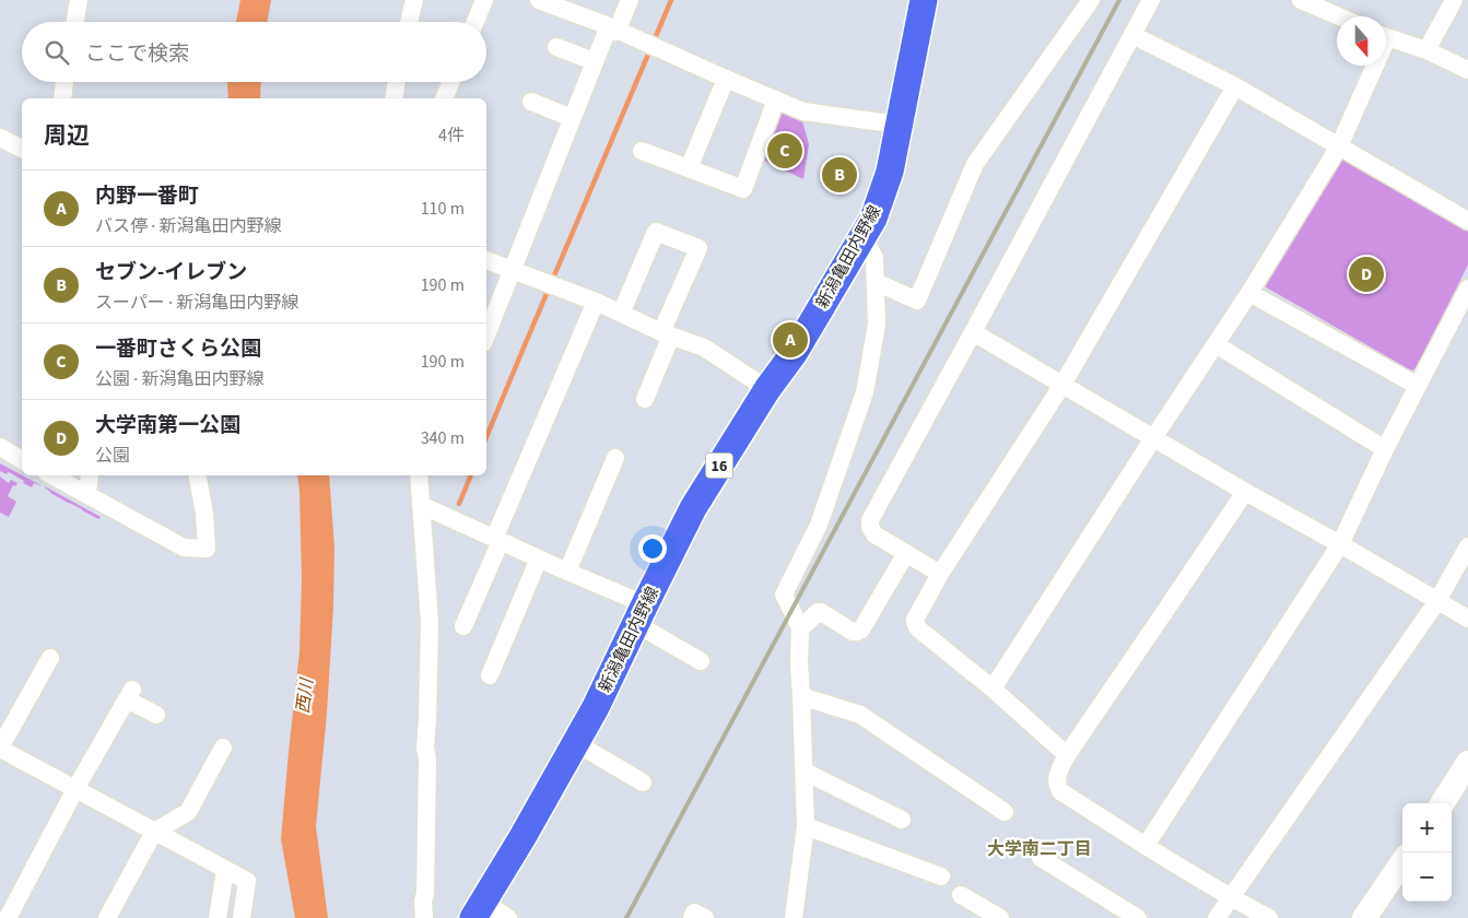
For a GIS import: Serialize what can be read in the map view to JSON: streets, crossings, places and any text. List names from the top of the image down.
{
  "streets": {
    "main road": ["新潟亀田内野線", "16"]
  },
  "districts": ["大学南二丁目"],
  "water": ["西川"],
  "north": "bottom",
  "page": {
    "search": "ここで検索",
    "heading": ["周辺", "4件"],
    "pins": [
      "C",
      "B",
      "D",
      "A"
    ],
    "list": [
      {
        "mark": "A",
        "name": "内野一番町",
        "note": "バス停 · 新潟亀田内野線",
        "value": "110 m"
      },
      {
        "mark": "B",
        "name": "セブン-イレブン",
        "note": "スーパー · 新潟亀田内野線",
        "value": "190 m"
      },
      {
        "mark": "C",
        "name": "一番町さくら公園",
        "note": "公園 · 新潟亀田内野線",
        "value": "190 m"
      },
      {
        "mark": "D",
        "name": "大学南第一公園",
        "note": "公園",
        "value": "340 m"
      }
    ],
    "map_buttons": ["+", "−"]
  }
}
